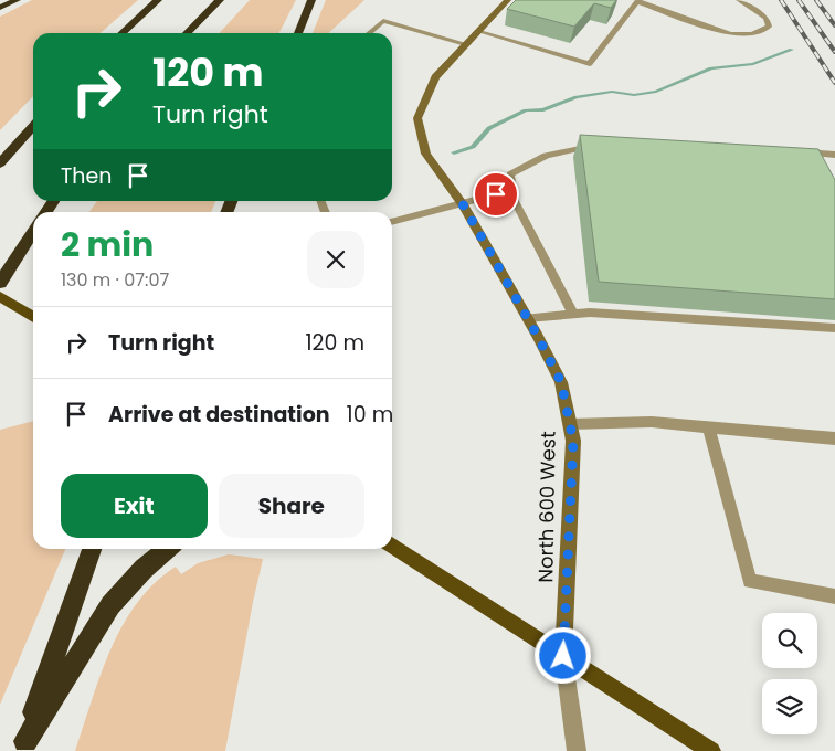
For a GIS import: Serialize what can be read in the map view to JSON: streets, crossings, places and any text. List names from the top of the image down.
{
  "streets": {
    "street": ["North 600 West"]
  },
  "page": {
    "turn": ["120 m", "Turn right"],
    "then": "Then",
    "heading": ["2 min", "130 m · 07:07"],
    "list": [
      {
        "name": "Turn right",
        "value": "120 m"
      },
      {
        "name": "Arrive at destination",
        "value": "10 m"
      }
    ],
    "buttons": ["Exit", "Share"]
  }
}
